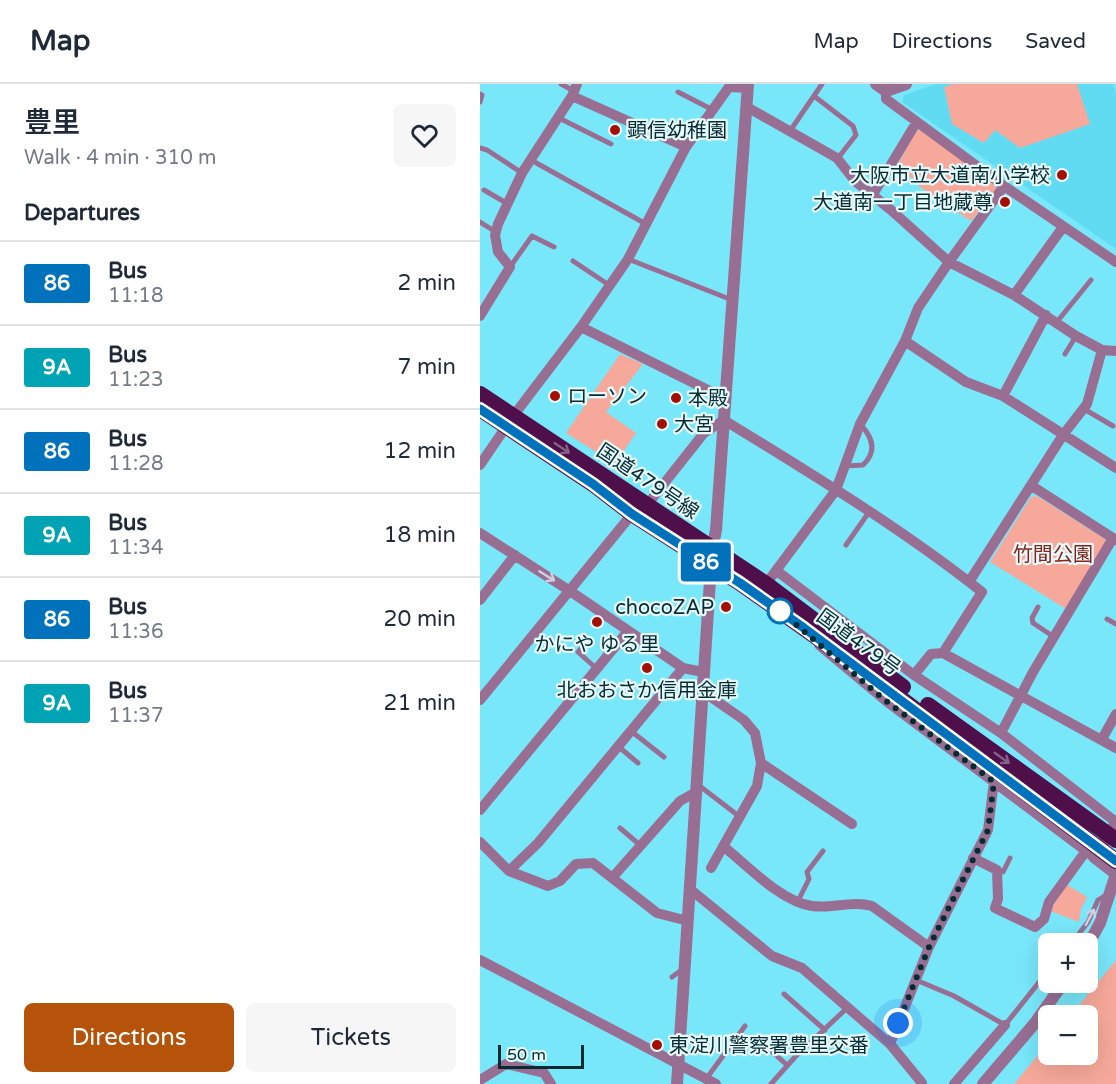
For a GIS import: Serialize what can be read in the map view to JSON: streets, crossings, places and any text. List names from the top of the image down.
{
  "streets": {
    "highway": ["国道479号線", "国道479号"]
  },
  "crossings": [
    ["国道479号線", "国道479号"]
  ],
  "parks": ["竹間公園"],
  "places": [
    "顕信幼稚園",
    "大阪市立大道南小学校",
    "大道南一丁目地蔵尊",
    "ローソン",
    "本殿",
    "大宮",
    "chocoZAP",
    "かにや ゆる里",
    "北おおさか信用金庫",
    "東淀川警察署豊里交番"
  ],
  "lines": ["bus line 86"],
  "scale_bar": "50 m",
  "page": {
    "header": "Map",
    "nav": ["Map", "Directions", "Saved"],
    "heading": [
      ["豊里", "Walk · 4 min · 310 m"],
      "Departures"
    ],
    "on_map": "86",
    "list": [
      {
        "mark": "86",
        "name": "Bus",
        "note": "11:18",
        "value": "2 min"
      },
      {
        "mark": "9A",
        "name": "Bus",
        "note": "11:23",
        "value": "7 min"
      },
      {
        "mark": "86",
        "name": "Bus",
        "note": "11:28",
        "value": "12 min"
      },
      {
        "mark": "9A",
        "name": "Bus",
        "note": "11:34",
        "value": "18 min"
      },
      {
        "mark": "86",
        "name": "Bus",
        "note": "11:36",
        "value": "20 min"
      },
      {
        "mark": "9A",
        "name": "Bus",
        "note": "11:37",
        "value": "21 min"
      }
    ],
    "map_buttons": ["+", "−"],
    "buttons": ["Directions", "Tickets"],
    "scale": "50 m"
  }
}
